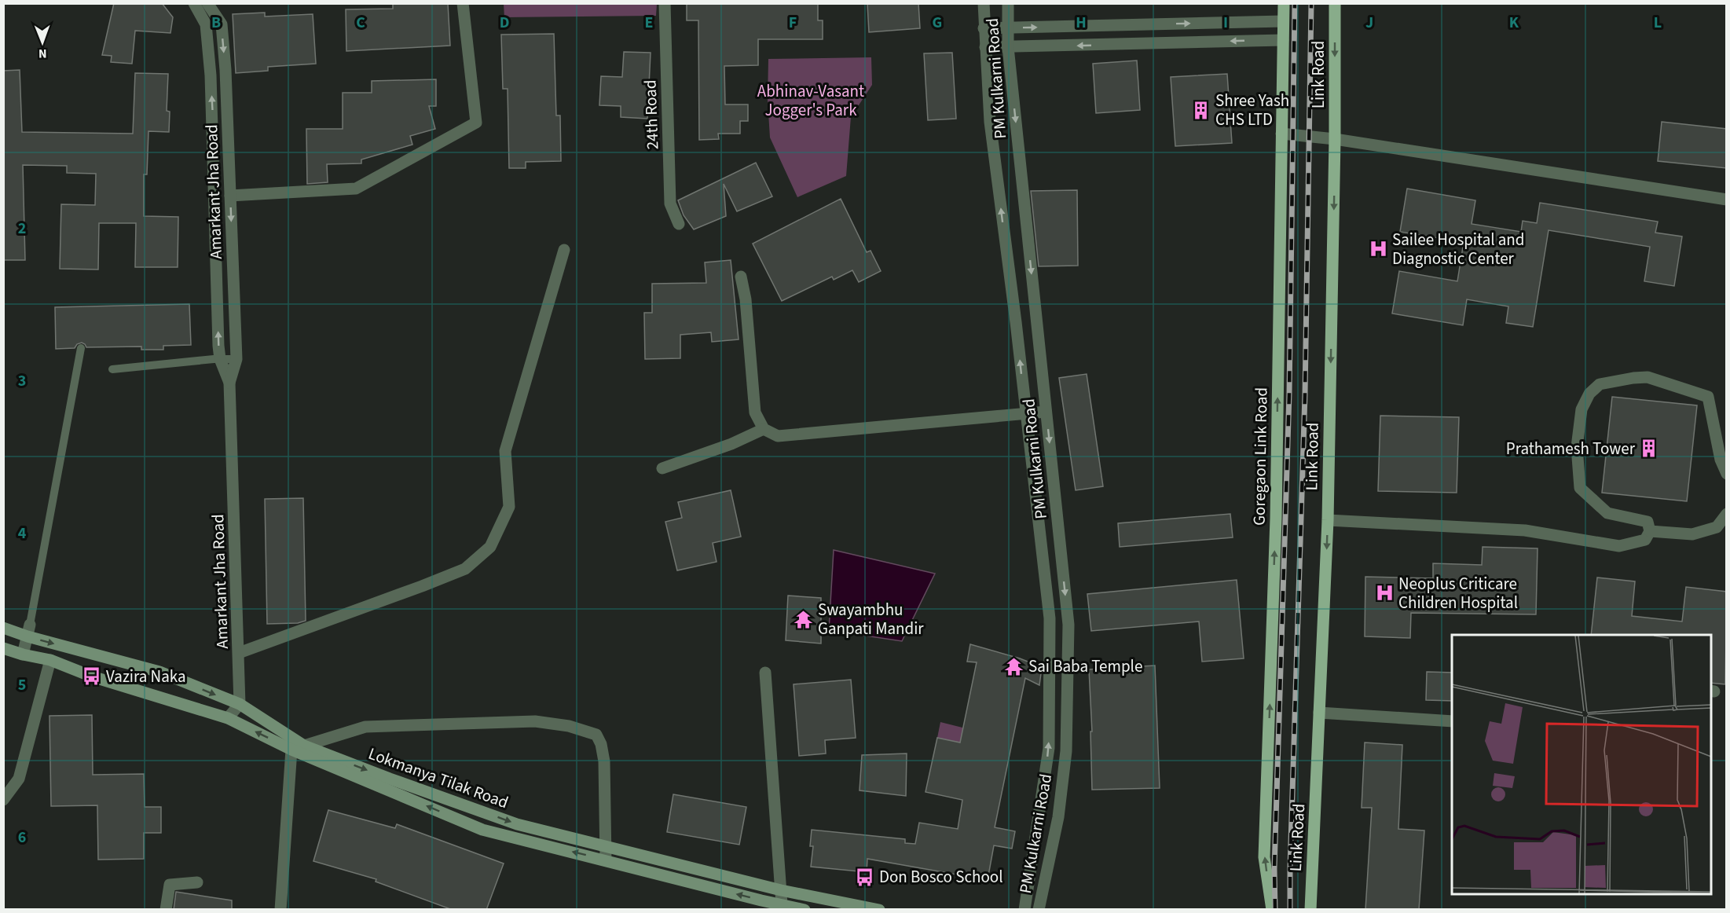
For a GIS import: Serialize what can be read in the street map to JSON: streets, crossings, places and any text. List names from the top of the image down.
{
  "streets": {
    "main road": ["Link Road", "Goregaon Link Road", "Lokmanya Tilak Road"],
    "street": ["PM Kulkarni Road", "24th Road", "Amarkant Jha Road"]
  },
  "crossings": [
    ["Amarkant Jha Road", "Lokmanya Tilak Road"]
  ],
  "one_way": ["Link Road", "Goregaon Link Road"],
  "parks": ["Abhinav-Vasant Jogger's Park"],
  "places": {
    "building": ["Shree Yash CHS LTD", "Prathamesh Tower"],
    "hospital": ["Sailee Hospital and Diagnostic Center", "Neoplus Criticare Children Hospital"],
    "temple": ["Swayambhu Ganpati Mandir", "Sai Baba Temple"],
    "bus stop": ["Vazira Naka", "Don Bosco School"]
  },
  "north": "bottom",
  "grid": {
    "columns": [
      "B",
      "C",
      "D",
      "E",
      "F",
      "G",
      "H",
      "I",
      "J",
      "K",
      "L"
    ],
    "rows": [
      "2",
      "3",
      "4",
      "5",
      "6"
    ]
  }
}
